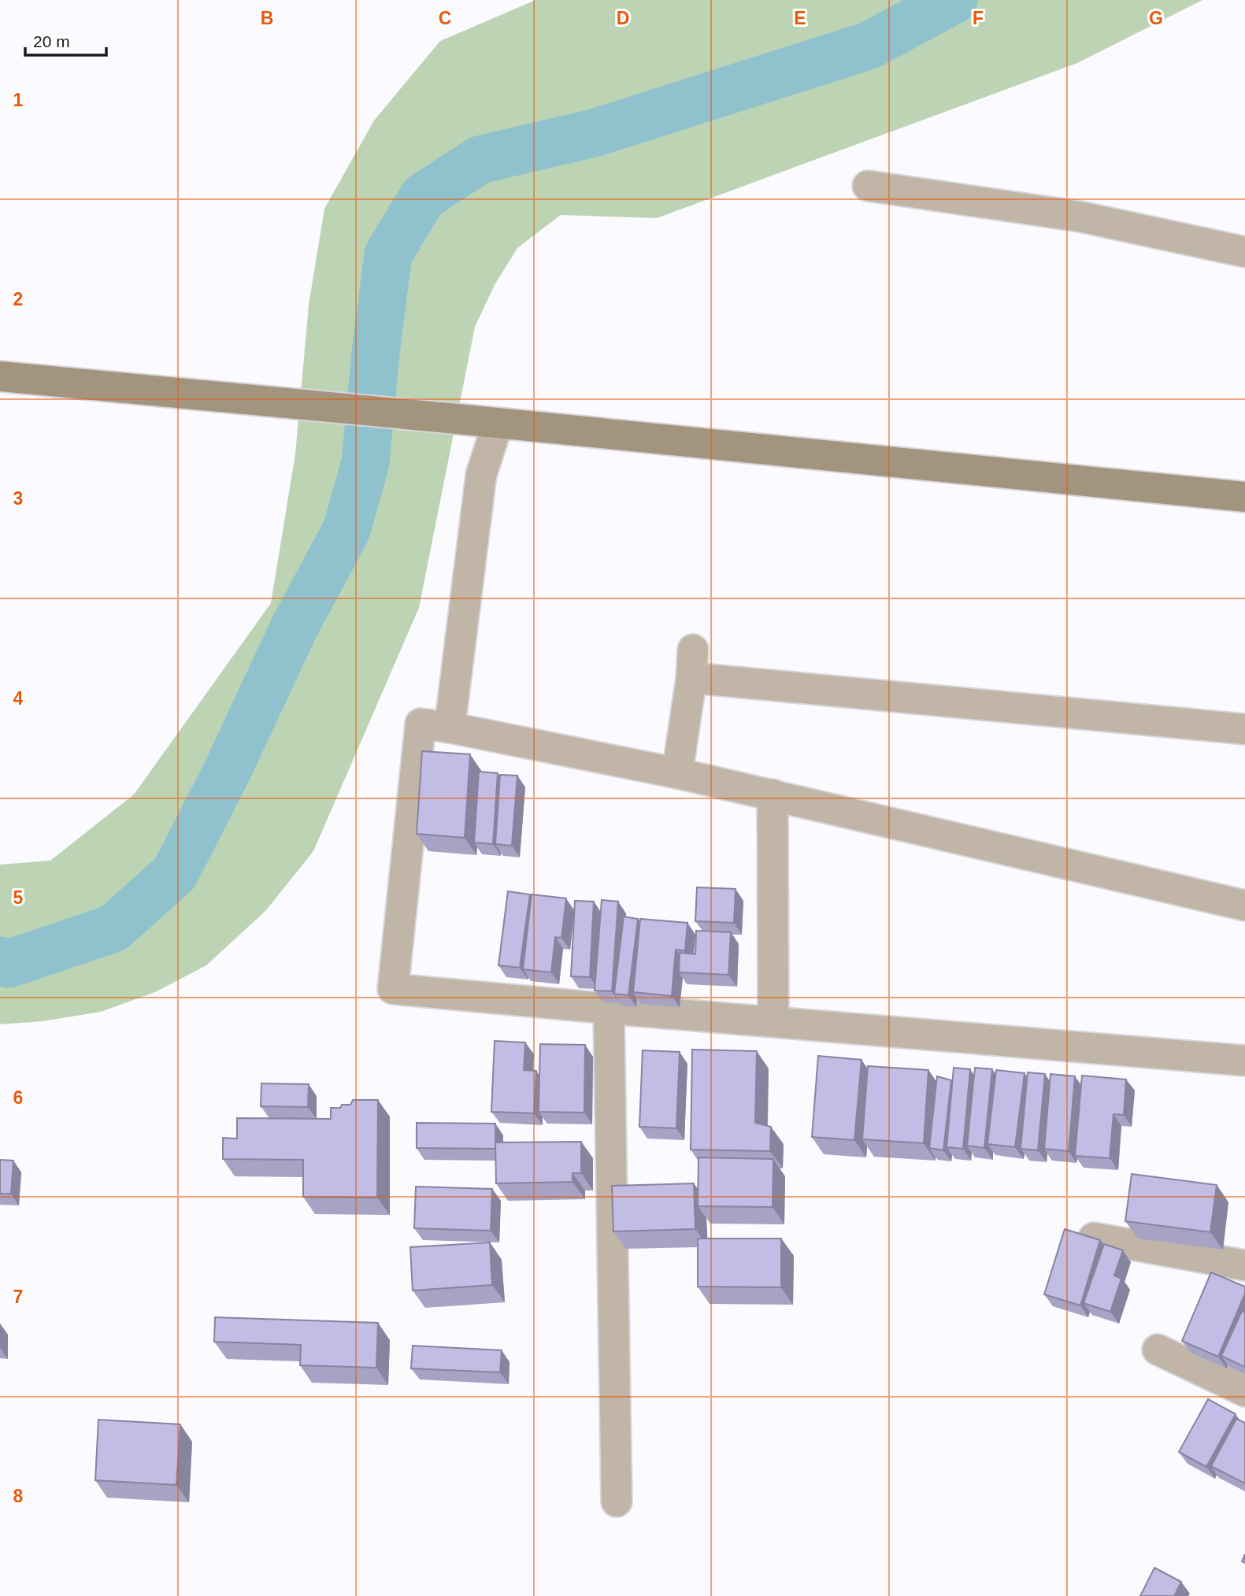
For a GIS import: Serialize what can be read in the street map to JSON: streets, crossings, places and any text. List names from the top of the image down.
{
  "scale_bar": "20 m",
  "grid": {
    "columns": [
      "B",
      "C",
      "D",
      "E",
      "F",
      "G"
    ],
    "rows": [
      "1",
      "2",
      "3",
      "4",
      "5",
      "6",
      "7",
      "8"
    ]
  }
}
